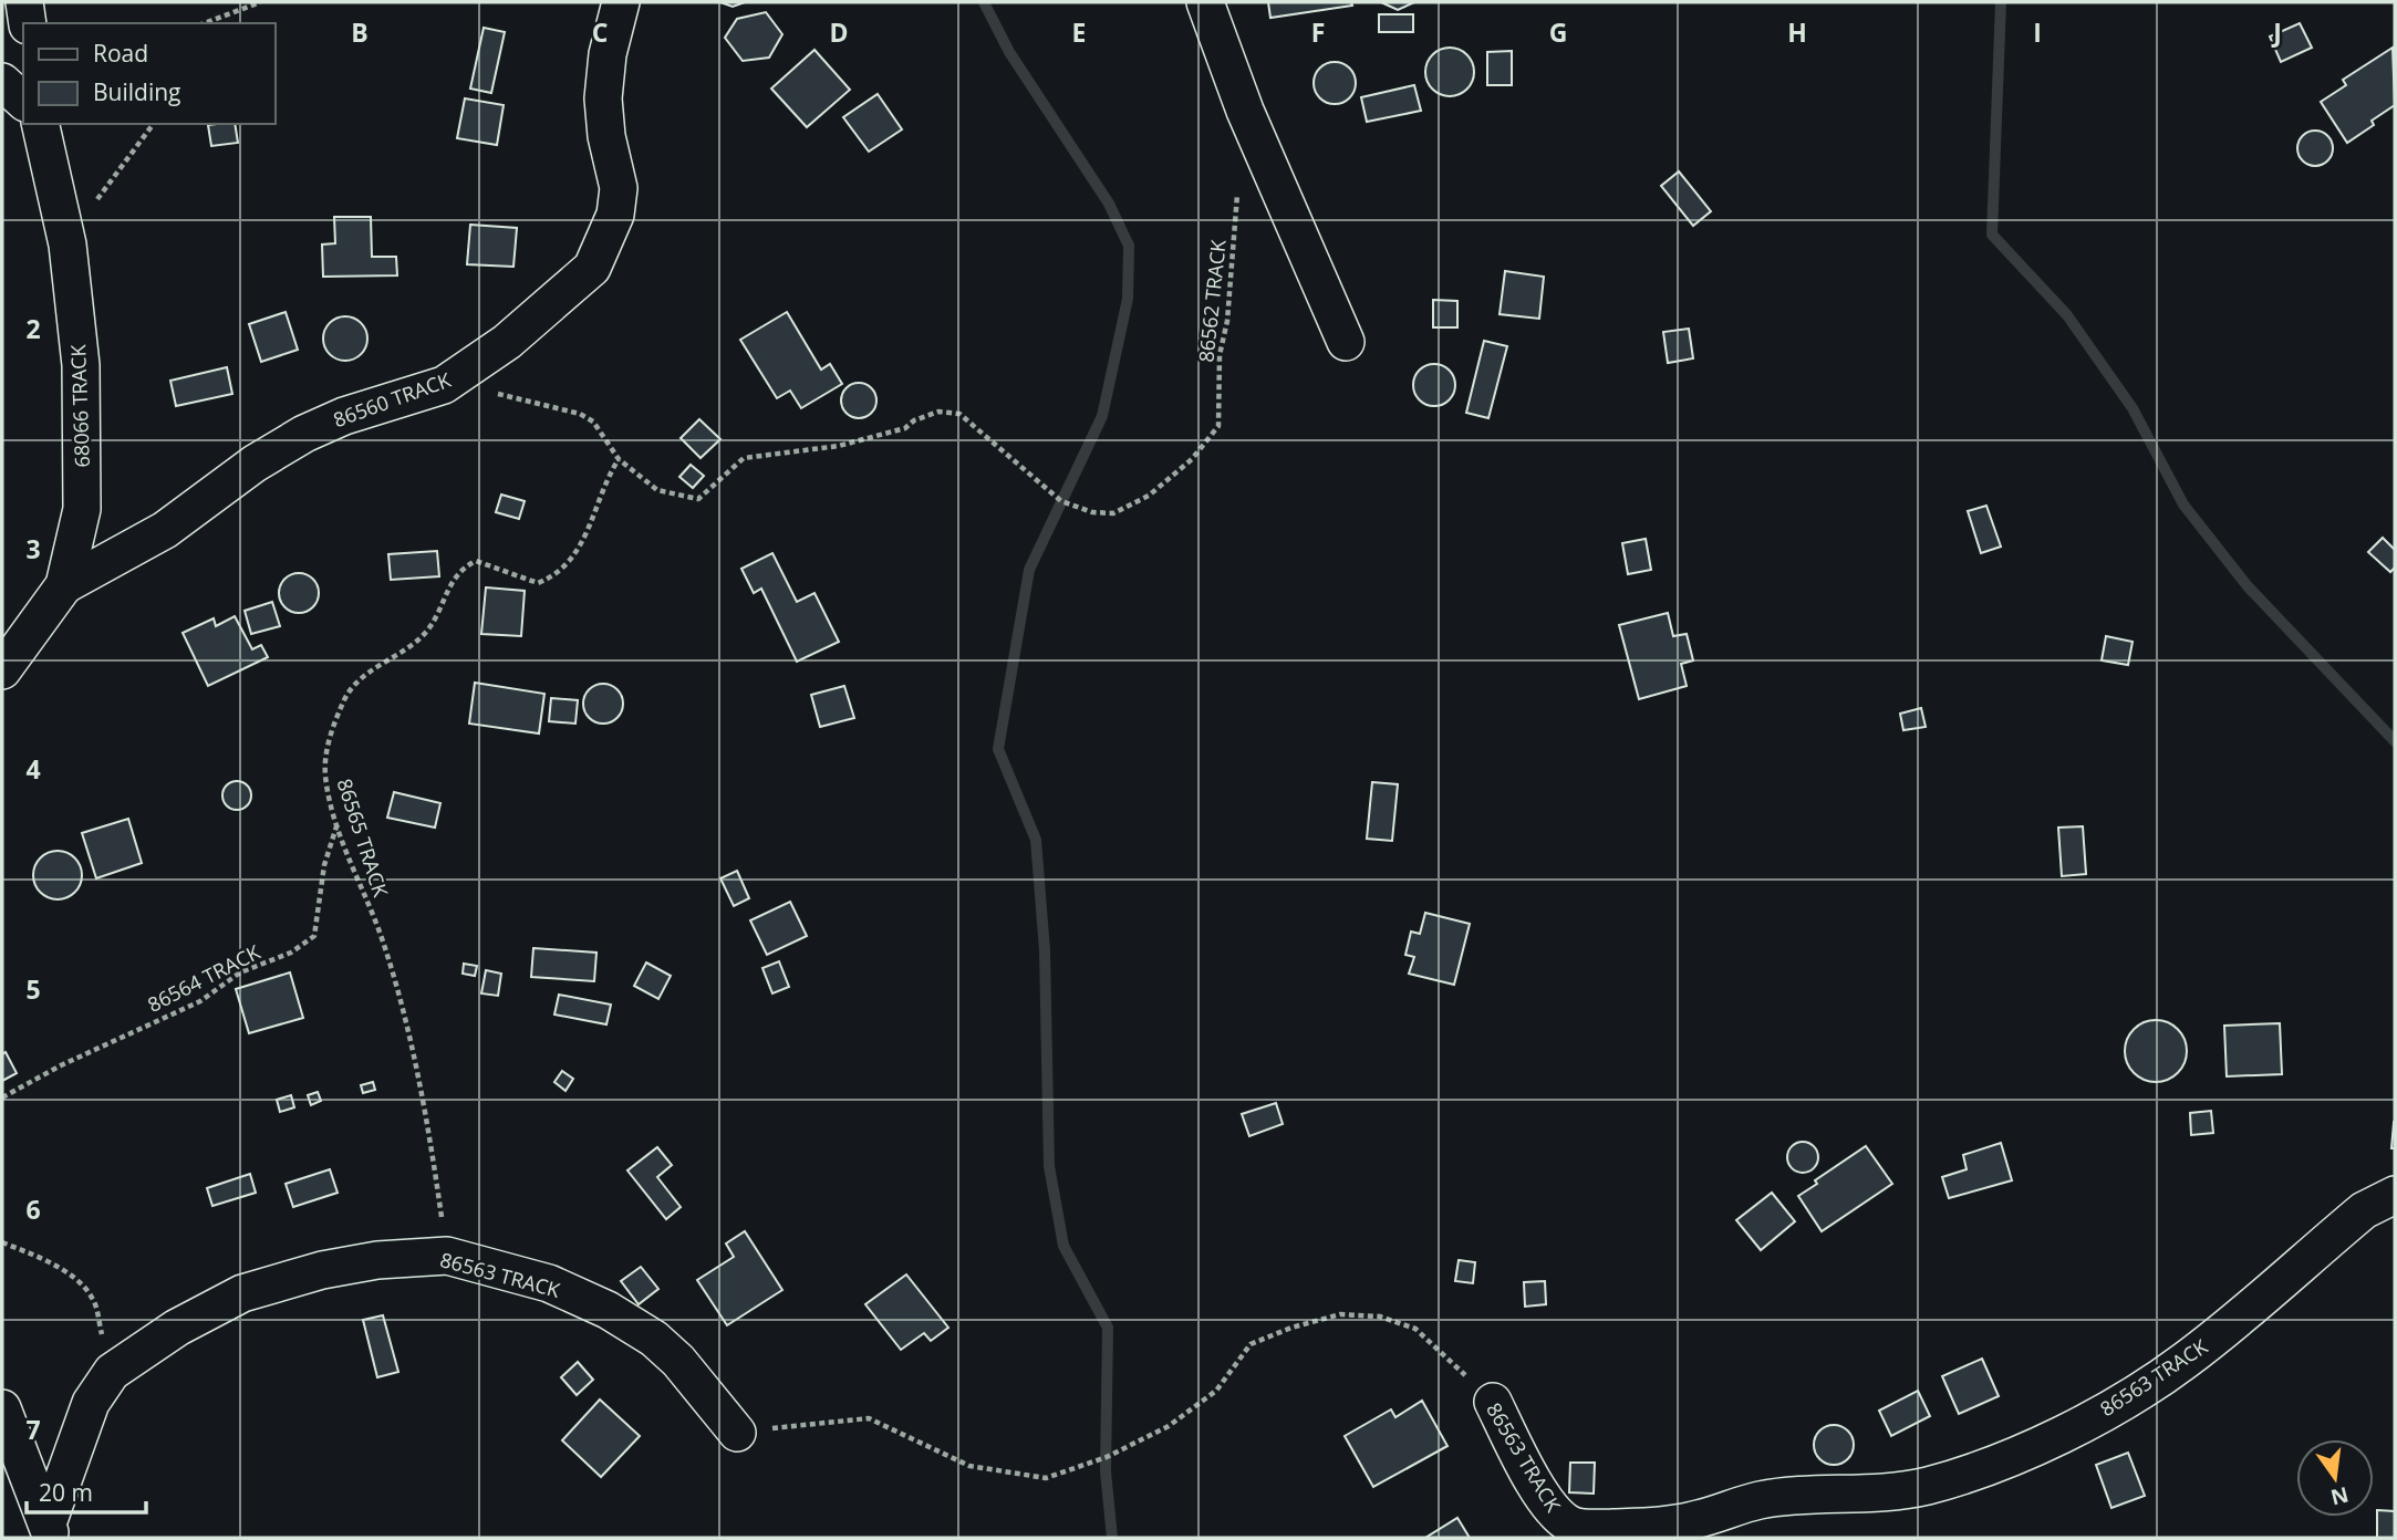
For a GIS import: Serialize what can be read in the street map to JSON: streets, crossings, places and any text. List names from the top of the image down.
{
  "streets": {
    "street": ["86560 TRACK", "68066 TRACK", "86563 TRACK"],
    "path": ["86562 TRACK", "86565 TRACK", "86564 TRACK"]
  },
  "crossings": [
    ["86562 TRACK", "86560 TRACK"],
    ["86562 TRACK", "86565 TRACK"],
    ["86560 TRACK", "68066 TRACK"],
    ["86565 TRACK", "86564 TRACK"],
    ["86565 TRACK", "86563 TRACK"]
  ],
  "legend": ["Road", "Building"],
  "scale_bar": "20 m",
  "north": "bottom",
  "grid": {
    "columns": [
      "B",
      "C",
      "D",
      "E",
      "F",
      "G",
      "H",
      "I",
      "J"
    ],
    "rows": [
      "2",
      "3",
      "4",
      "5",
      "6",
      "7"
    ]
  }
}
